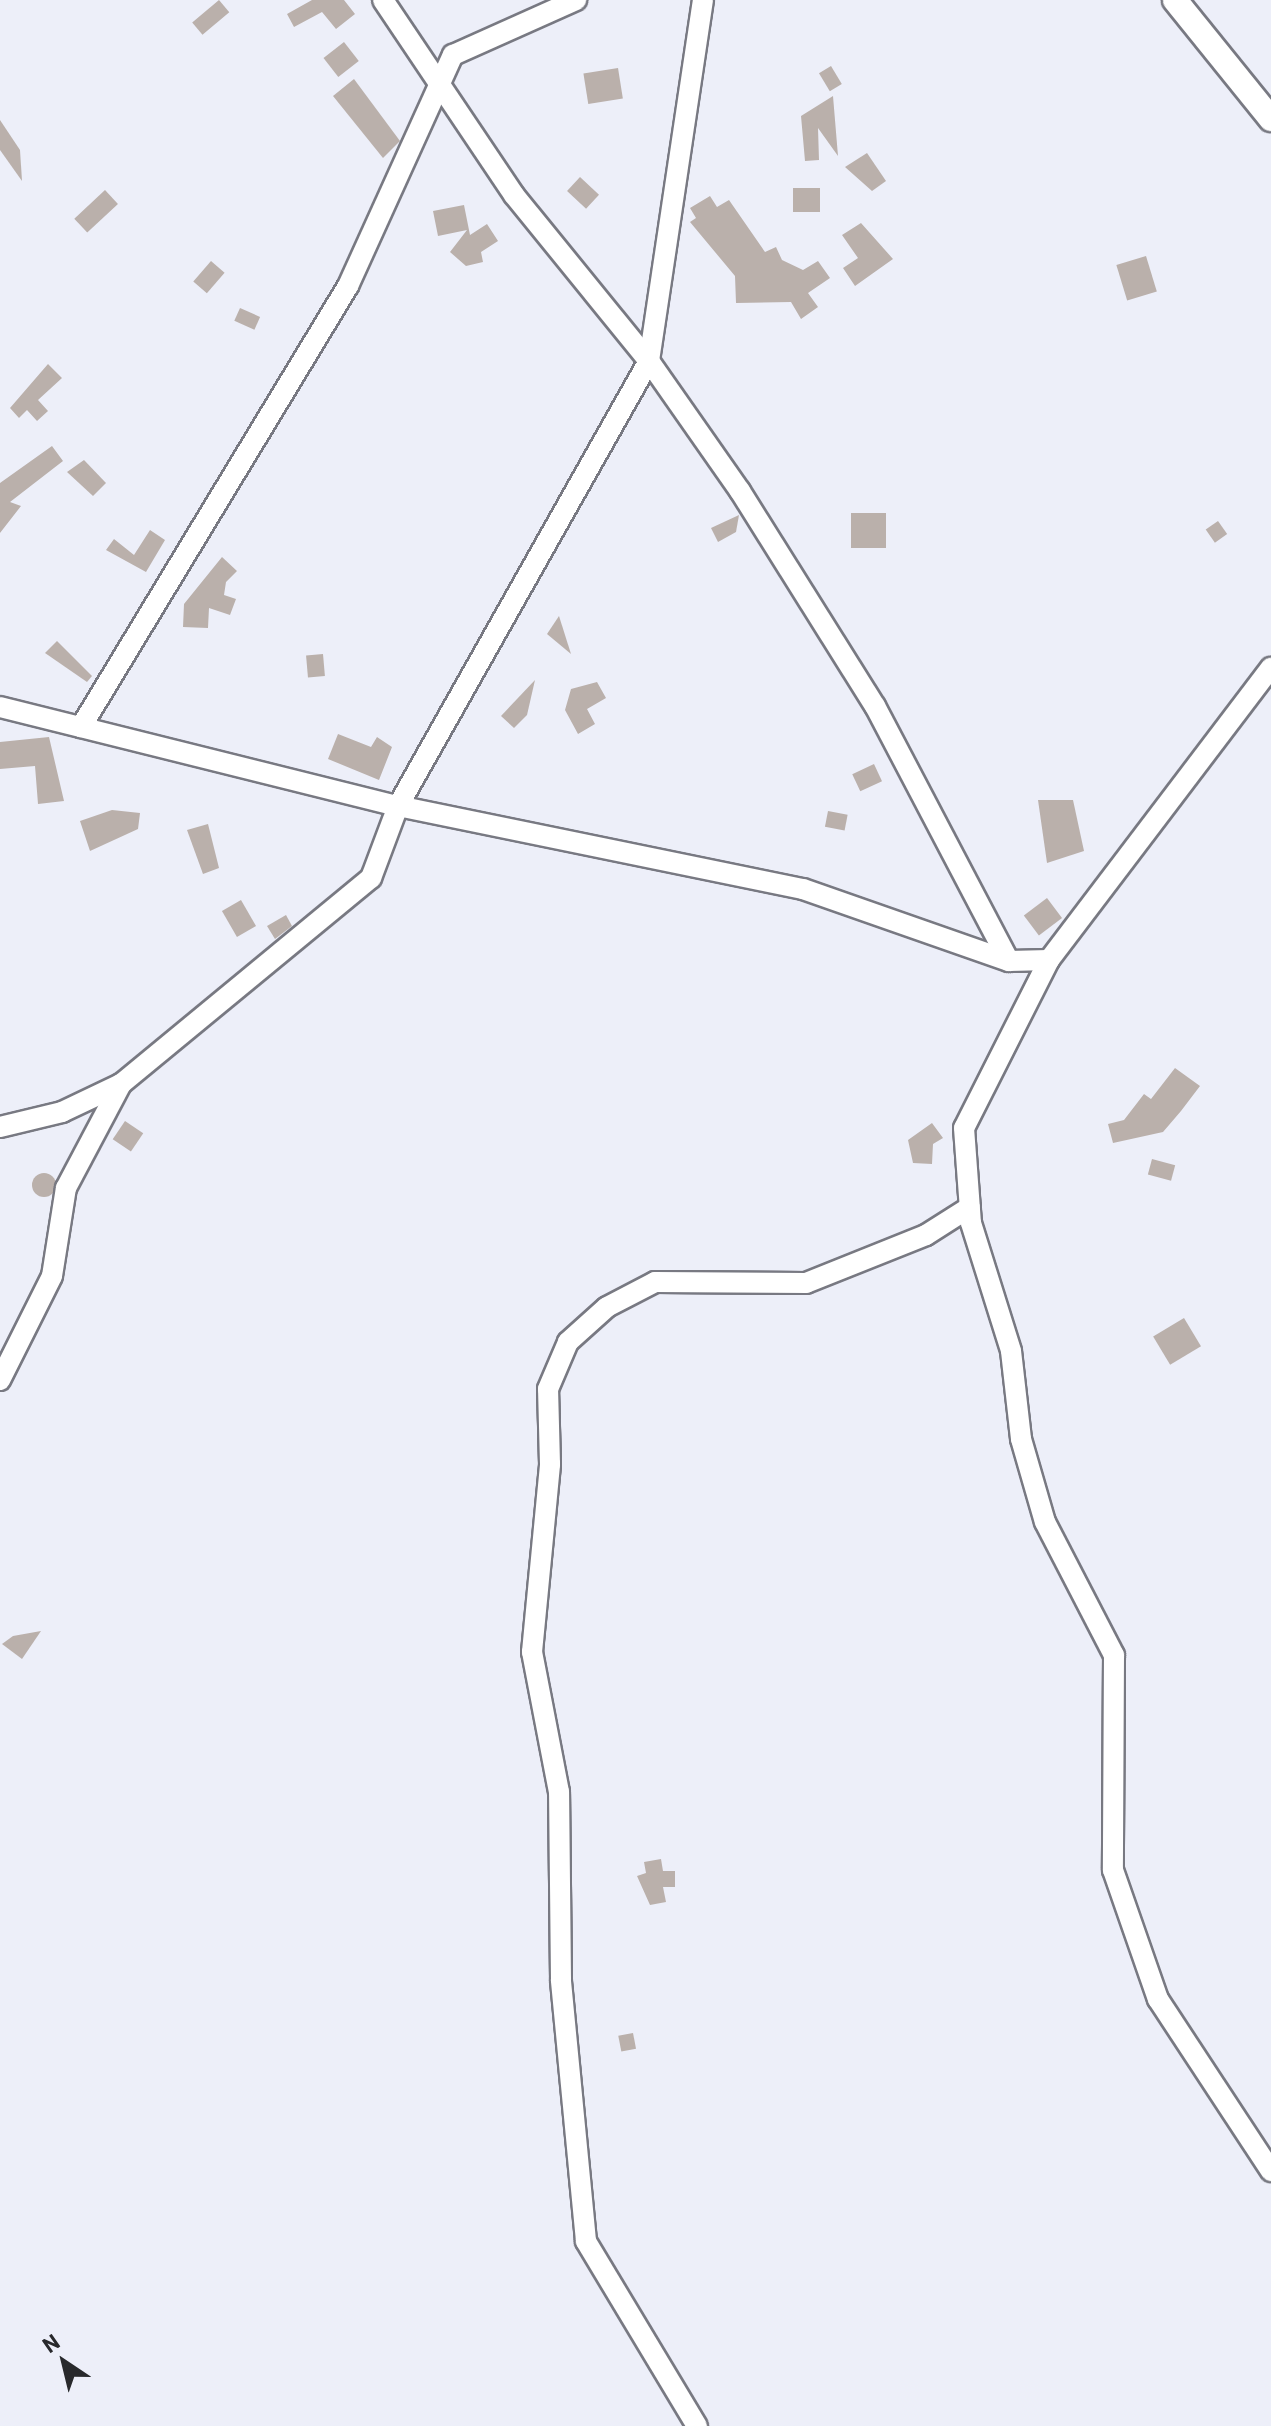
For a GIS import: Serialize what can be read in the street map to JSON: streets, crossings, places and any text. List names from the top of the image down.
{
  "north": "top left"
}
